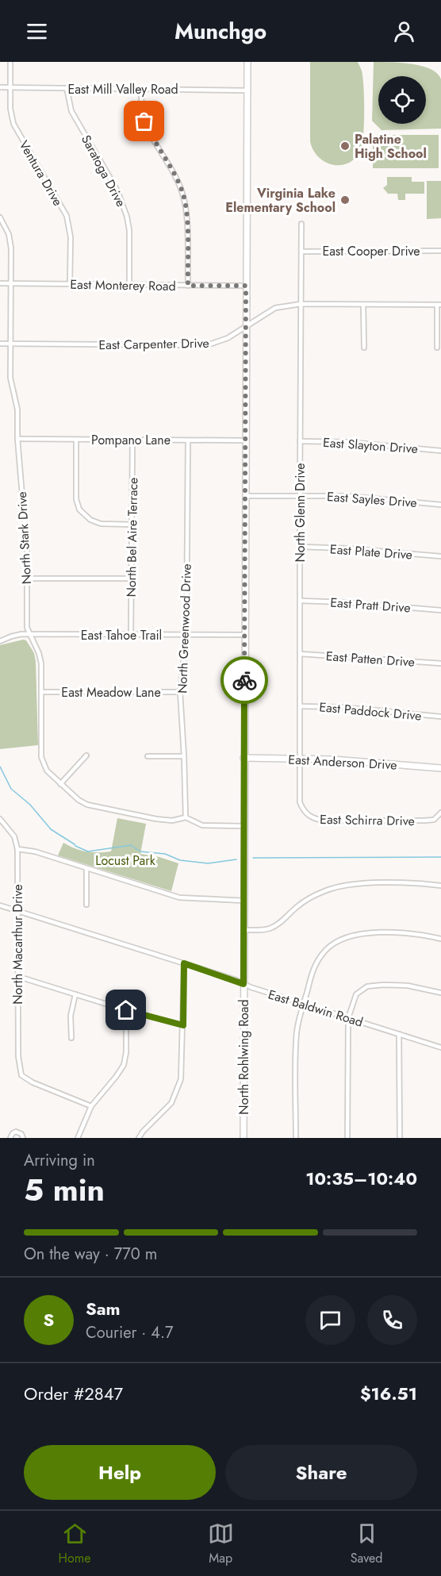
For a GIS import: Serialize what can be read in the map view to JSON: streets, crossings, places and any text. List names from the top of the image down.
{
  "streets": {
    "street": [
      "East Mill Valley Road",
      "Saratoga Drive",
      "Ventura Drive",
      "East Cooper Drive",
      "East Monterey Road",
      "East Carpenter Drive",
      "Pompano Lane",
      "East Slayton Drive",
      "East Sayles Drive",
      "North Glenn Drive",
      "North Bel Aire Terrace",
      "North Stark Drive",
      "East Plate Drive",
      "East Pratt Drive",
      "North Greenwood Drive",
      "East Tahoe Trail",
      "East Patten Drive",
      "East Meadow Lane",
      "East Paddock Drive",
      "East Anderson Drive",
      "East Schirra Drive",
      "North Macarthur Drive",
      "East Baldwin Road",
      "North Rohlwing Road"
    ]
  },
  "crossings": [
    ["East Mill Valley Road", "Saratoga Drive"],
    ["East Mill Valley Road", "Ventura Drive"],
    ["East Mill Valley Road", "North Rohlwing Road"],
    ["Saratoga Drive", "East Monterey Road"],
    ["Ventura Drive", "East Monterey Road"],
    ["East Cooper Drive", "North Glenn Drive"],
    ["East Monterey Road", "North Stark Drive"],
    ["East Monterey Road", "North Rohlwing Road"],
    ["East Carpenter Drive", "North Glenn Drive"],
    ["East Carpenter Drive", "North Stark Drive"],
    ["East Carpenter Drive", "North Rohlwing Road"],
    ["Pompano Lane", "North Bel Aire Terrace"],
    ["Pompano Lane", "North Stark Drive"],
    ["Pompano Lane", "North Greenwood Drive"],
    ["Pompano Lane", "North Rohlwing Road"],
    ["East Slayton Drive", "North Glenn Drive"],
    ["East Sayles Drive", "North Glenn Drive"],
    ["East Sayles Drive", "North Rohlwing Road"],
    ["North Glenn Drive", "East Plate Drive"],
    ["North Glenn Drive", "East Pratt Drive"],
    ["North Glenn Drive", "East Patten Drive"],
    ["North Glenn Drive", "East Paddock Drive"],
    ["North Glenn Drive", "East Anderson Drive"],
    ["North Glenn Drive", "East Schirra Drive"],
    ["North Bel Aire Terrace", "East Tahoe Trail"],
    ["North Stark Drive", "North Greenwood Drive"],
    ["North Stark Drive", "East Tahoe Trail"],
    ["North Stark Drive", "East Meadow Lane"],
    ["North Greenwood Drive", "East Tahoe Trail"],
    ["North Greenwood Drive", "East Meadow Lane"],
    ["East Tahoe Trail", "North Rohlwing Road"],
    ["East Anderson Drive", "North Rohlwing Road"],
    ["North Macarthur Drive", "East Baldwin Road"],
    ["East Baldwin Road", "North Rohlwing Road"]
  ],
  "parks": ["Locust Park"],
  "places": ["Palatine High School", "Virginia Lake Elementary School"],
  "page": {
    "header": "Munchgo",
    "heading": ["5 min", "Arriving in", "10:35–10:40"],
    "panel": [
      "Sam",
      "Courier · 4.7",
      "Order #2847",
      "$16.51"
    ],
    "bar": "On the way · 770 m",
    "round": "S",
    "buttons": ["Help", "Share"],
    "tabs": ["Home", "Map", "Saved"]
  }
}
